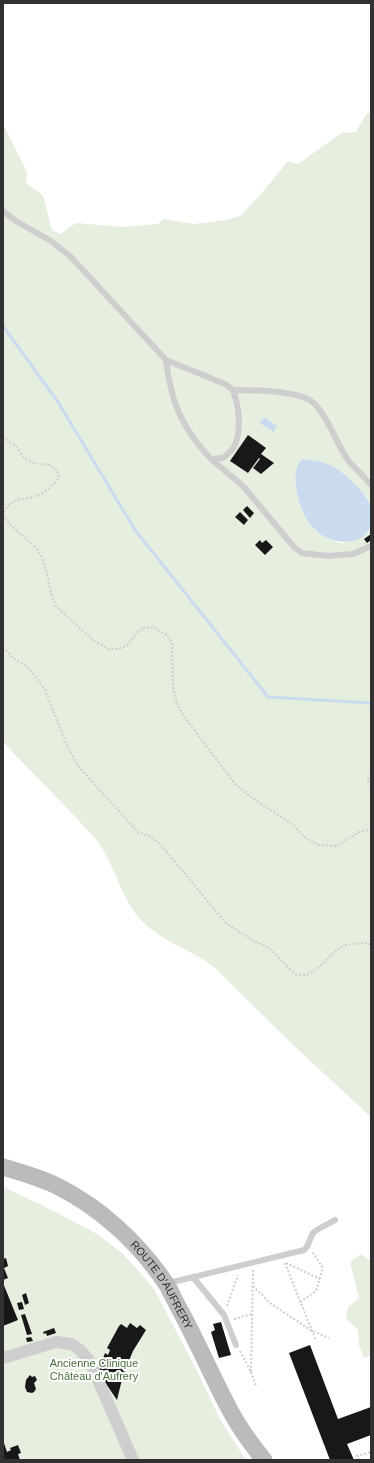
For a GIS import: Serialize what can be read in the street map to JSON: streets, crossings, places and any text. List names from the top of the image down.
{
  "streets": {
    "street": ["ROUTE D'AUFRERY"]
  },
  "parks": ["Ancienne Clinique Château d'Aufrery"]
}
